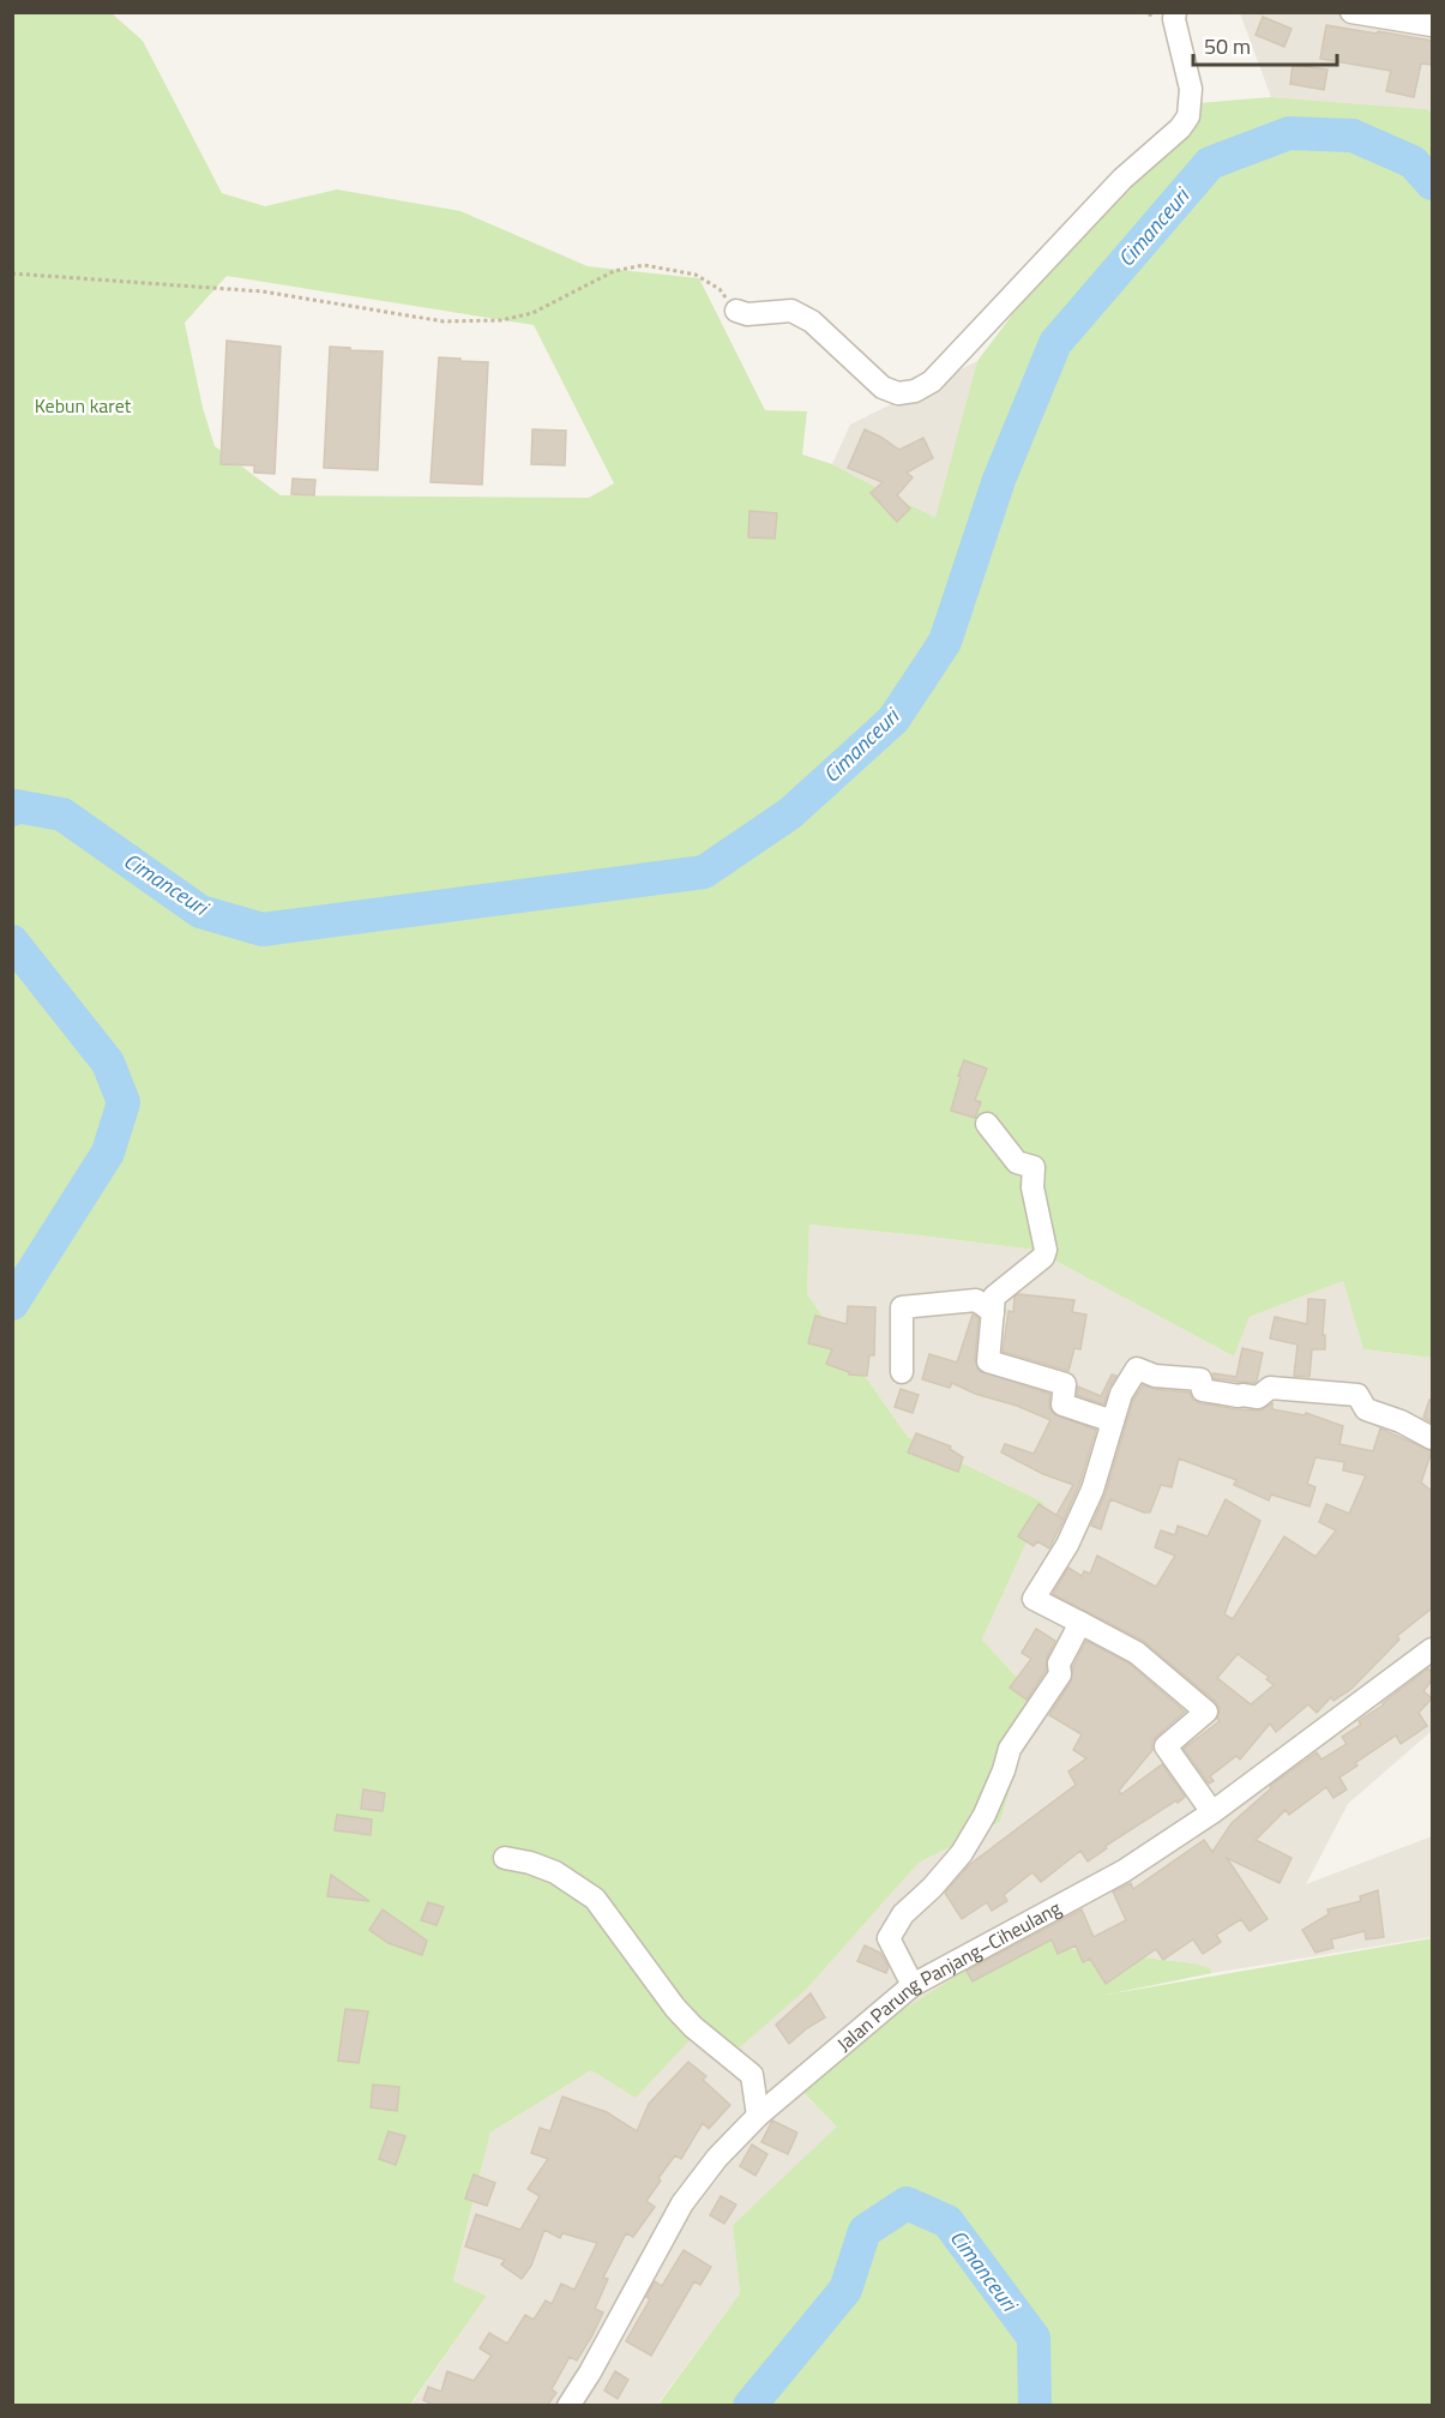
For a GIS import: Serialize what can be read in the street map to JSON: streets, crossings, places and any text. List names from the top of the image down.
{
  "streets": {
    "street": ["Jalan Parung Panjang–Ciheulang"]
  },
  "water": ["Cimanceuri"],
  "parks": ["Kebun karet"],
  "scale_bar": "50 m"
}
